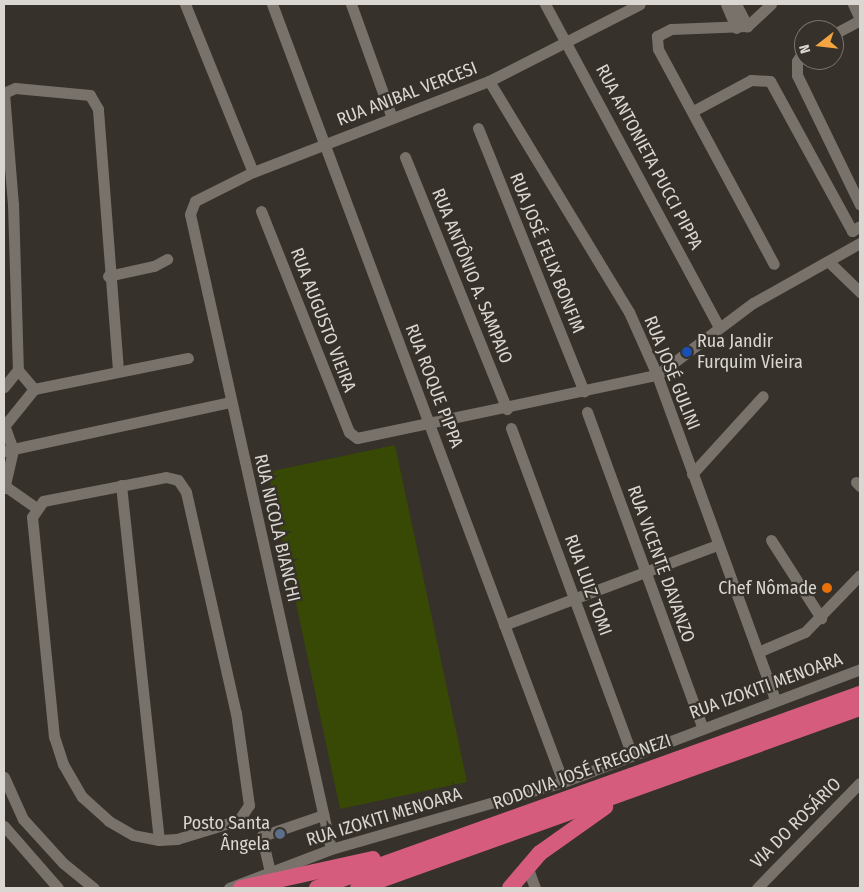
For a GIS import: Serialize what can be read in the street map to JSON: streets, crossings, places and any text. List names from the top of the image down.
{
  "streets": {
    "highway": ["RODOVIA JOSÉ FREGONEZI"],
    "street": [
      "RUA ANIBAL VERCESI",
      "RUA ANTONIETA PUCCI PIPPA",
      "RUA JOSÉ FELIX BONFIM",
      "RUA ANTÔNIO A. SAMPAIO",
      "RUA AUGUSTO VIEIRA",
      "RUA JOSÉ GULINI",
      "RUA ROQUE PIPPA",
      "RUA NICOLA BIANCHI",
      "RUA VICENTE DAVANZO",
      "RUA LUIZ TOMI",
      "RUA IZOKITI MENOARA",
      "VIA DO ROSÁRIO"
    ]
  },
  "crossings": [
    ["RUA ANIBAL VERCESI", "RUA ANTONIETA PUCCI PIPPA"],
    ["RUA ANIBAL VERCESI", "RUA JOSÉ GULINI"],
    ["RUA ANIBAL VERCESI", "RUA ROQUE PIPPA"],
    ["RUA ANIBAL VERCESI", "RUA NICOLA BIANCHI"],
    ["RUA AUGUSTO VIEIRA", "RUA ROQUE PIPPA"],
    ["RUA JOSÉ GULINI", "RUA IZOKITI MENOARA"],
    ["RUA ROQUE PIPPA", "RUA IZOKITI MENOARA"],
    ["RUA NICOLA BIANCHI", "RUA IZOKITI MENOARA"],
    ["RUA VICENTE DAVANZO", "RUA IZOKITI MENOARA"],
    ["RUA LUIZ TOMI", "RUA IZOKITI MENOARA"]
  ],
  "places": ["Rua Jandir Furquim Vieira", "Chef Nômade", "Posto Santa Ângela"],
  "north": "left"
}
